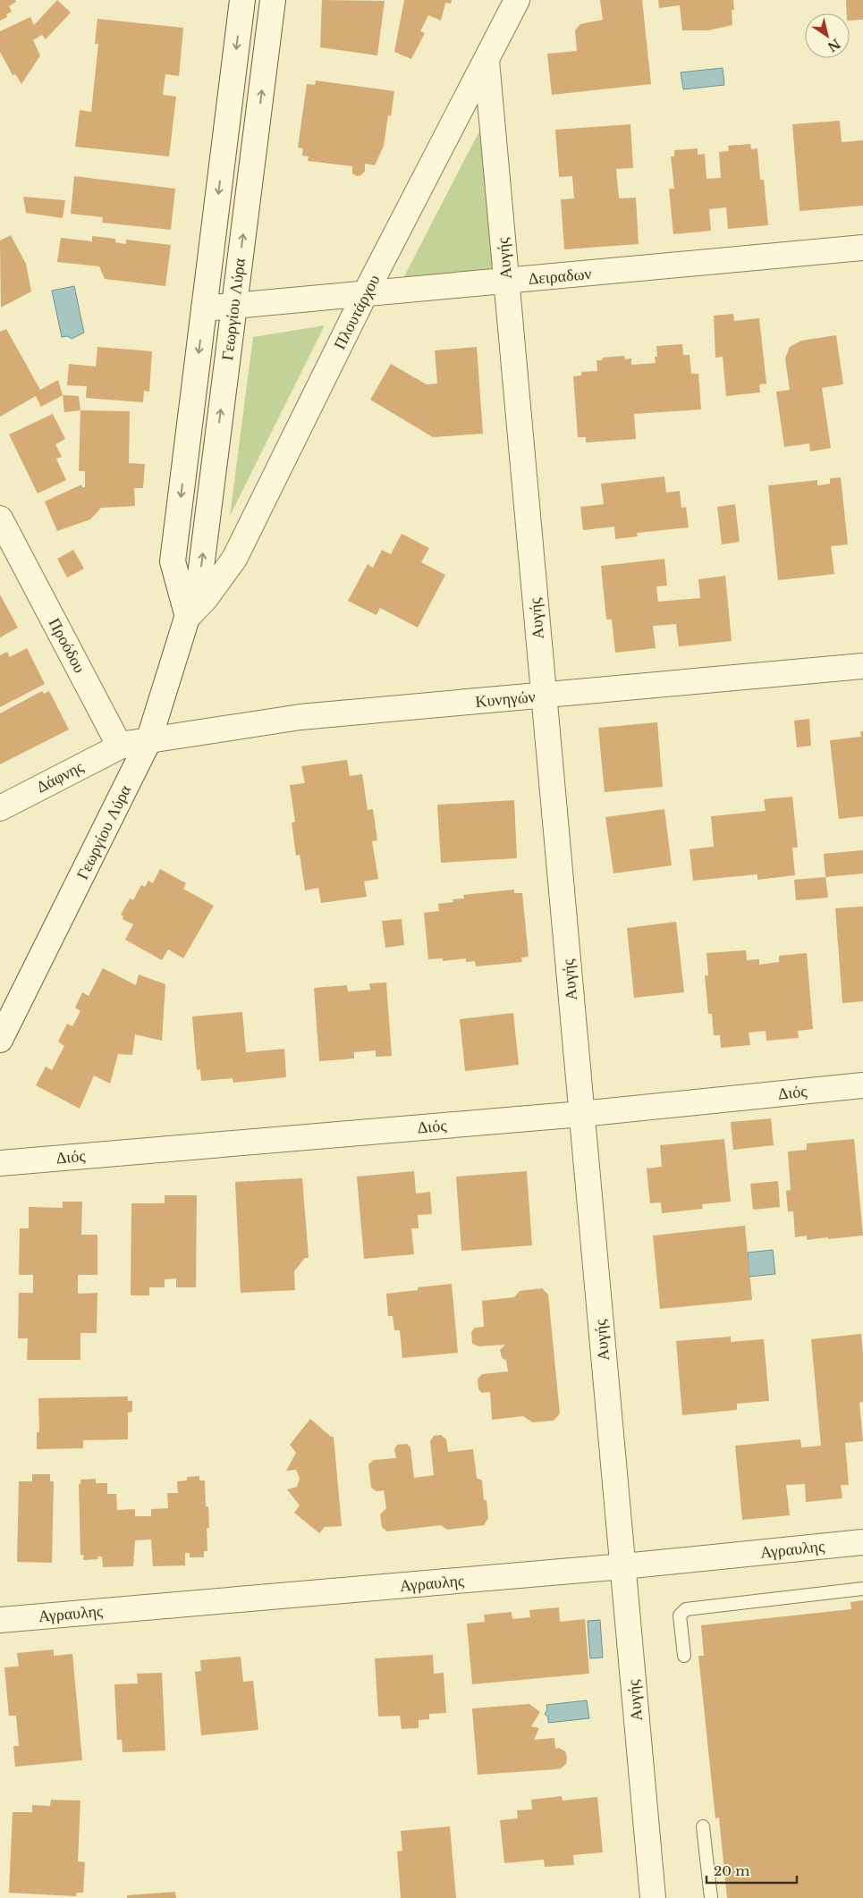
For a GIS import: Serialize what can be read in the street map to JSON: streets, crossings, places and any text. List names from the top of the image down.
{
  "streets": {
    "street": [
      "Αυγής",
      "Δειραδων",
      "Γεωργίου Λύρα",
      "Πλουτάρχου",
      "Προόδου",
      "Κυνηγών",
      "Δάφνης",
      "Διός",
      "Αγραυλης"
    ]
  },
  "crossings": [
    ["Αυγής", "Δειραδων"],
    ["Αυγής", "Πλουτάρχου"],
    ["Αυγής", "Κυνηγών"],
    ["Αυγής", "Διός"],
    ["Αυγής", "Αγραυλης"],
    ["Δειραδων", "Γεωργίου Λύρα"],
    ["Δειραδων", "Πλουτάρχου"],
    ["Γεωργίου Λύρα", "Πλουτάρχου"],
    ["Γεωργίου Λύρα", "Κυνηγών"],
    ["Προόδου", "Δάφνης"]
  ],
  "scale_bar": "20 m",
  "north": "bottom right"
}
